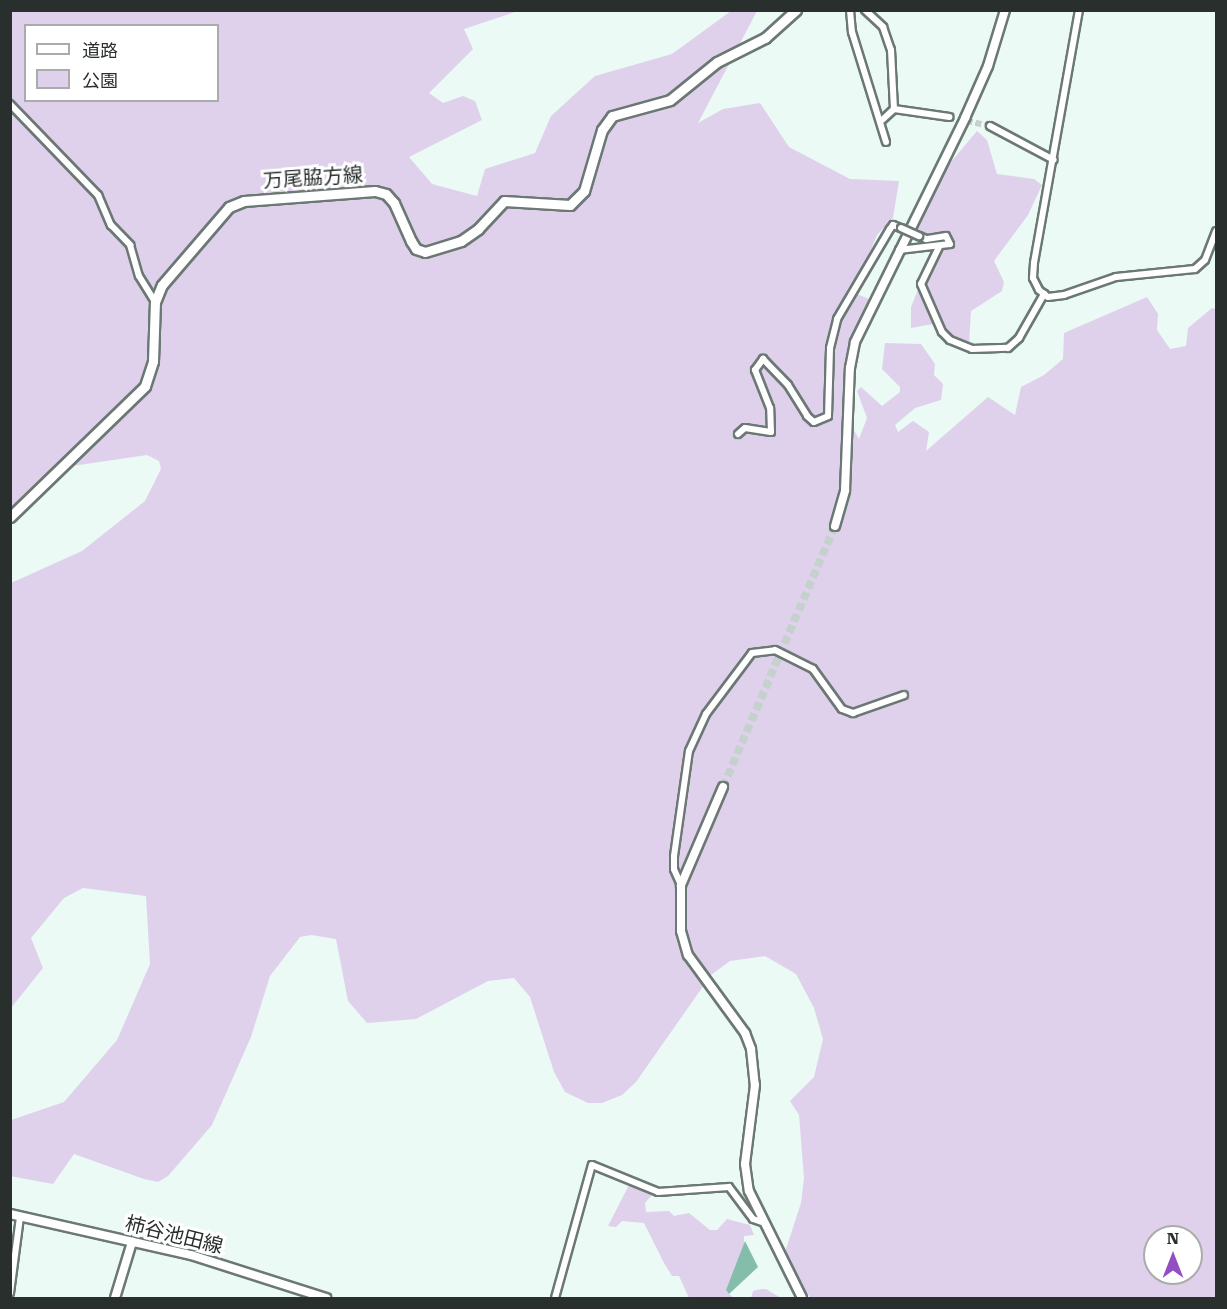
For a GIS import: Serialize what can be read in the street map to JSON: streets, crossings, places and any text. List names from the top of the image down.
{
  "streets": {
    "main road": ["万尾脇方線", "柿谷池田線"]
  },
  "legend": ["道路", "公園"],
  "north": "top"
}
